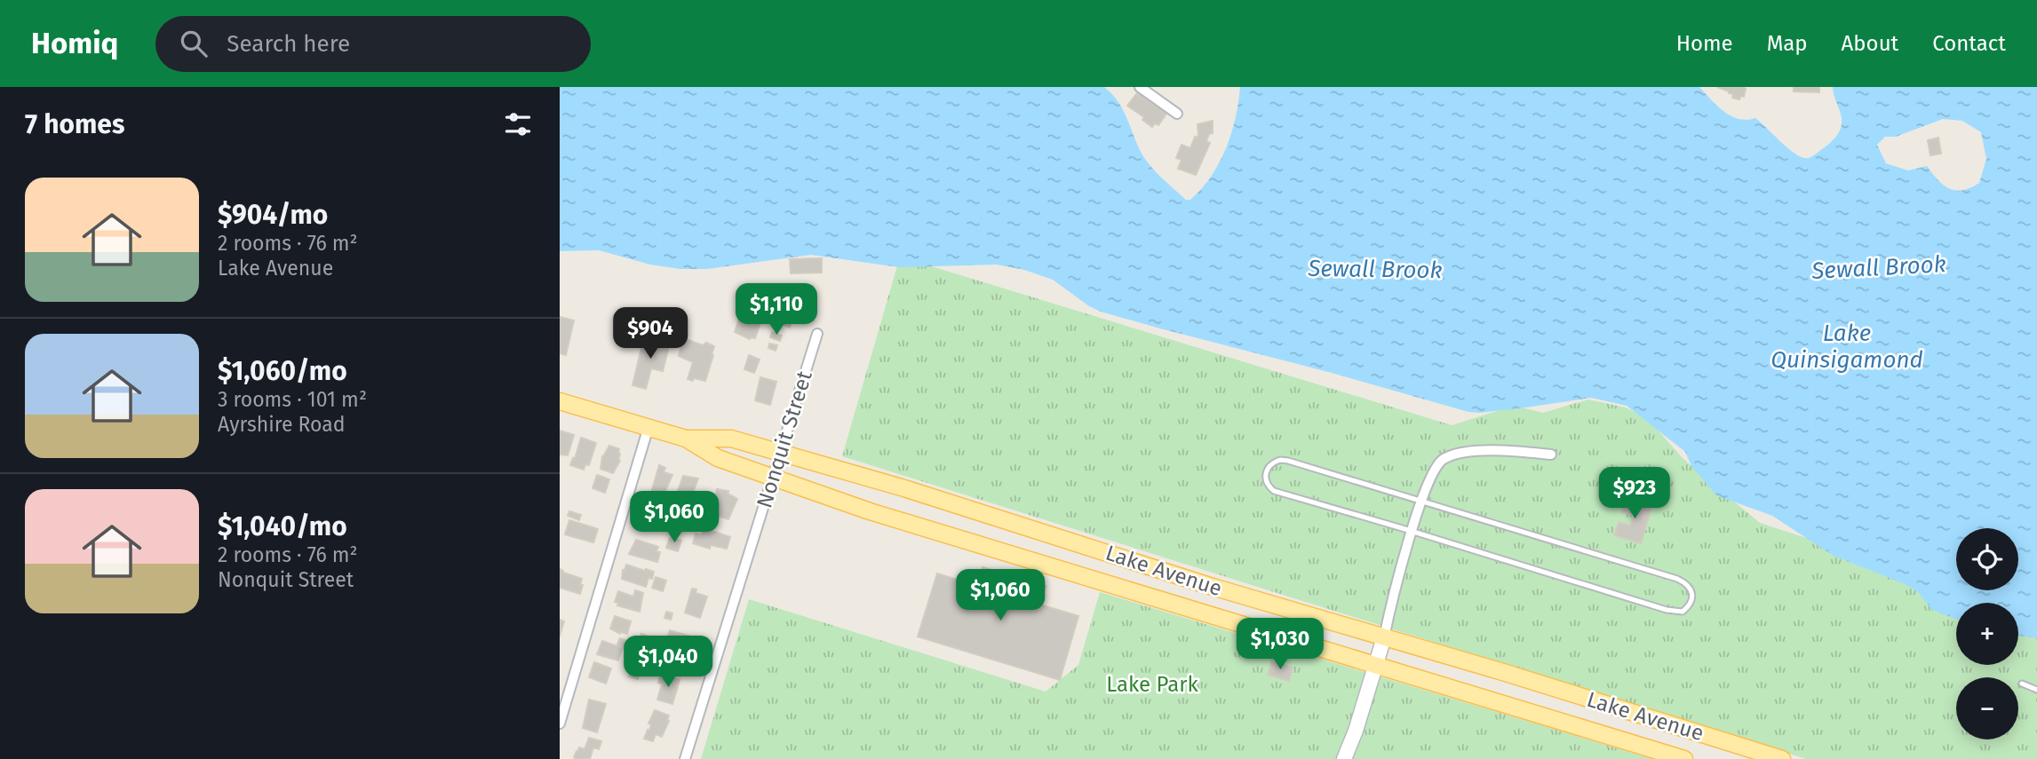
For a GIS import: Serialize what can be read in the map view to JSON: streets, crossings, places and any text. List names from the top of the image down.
{
  "streets": {
    "main road": ["Lake Avenue"],
    "street": ["Nonquit Street"]
  },
  "crossings": [
    ["Nonquit Street", "Lake Avenue"]
  ],
  "water": ["Sewall Brook", "Lake Quinsigamond"],
  "parks": ["Lake Park"],
  "page": {
    "header": "Homiq",
    "search": "Search here",
    "nav": [
      "Home",
      "Map",
      "About",
      "Contact"
    ],
    "heading": "7 homes",
    "list": [
      {
        "name": "$904/mo",
        "note": "2 rooms · 76 m² · Lake Avenue"
      },
      {
        "name": "$1,060/mo",
        "note": "3 rooms · 101 m² · Ayrshire Road"
      },
      {
        "name": "$1,040/mo",
        "note": "2 rooms · 76 m² · Nonquit Street"
      }
    ],
    "price": [
      "$1,110",
      "$904",
      "$923",
      "$1,060",
      "$1,060",
      "$1,030",
      "$1,040"
    ],
    "map_buttons": ["+", "−"]
  }
}
